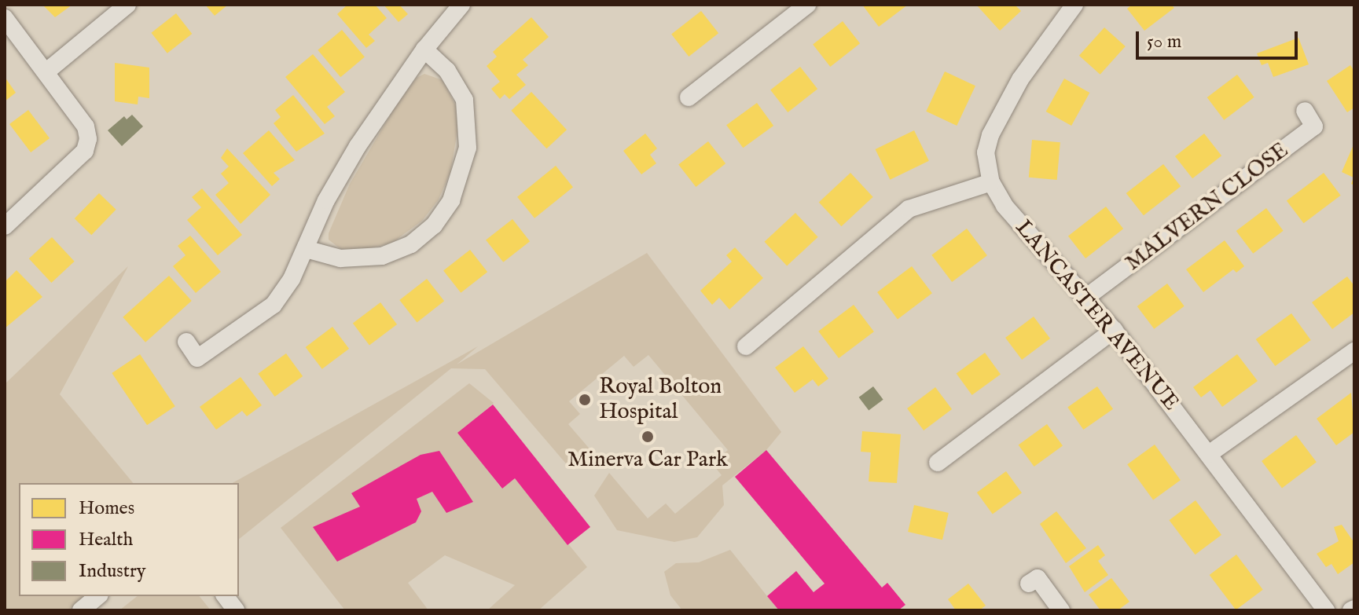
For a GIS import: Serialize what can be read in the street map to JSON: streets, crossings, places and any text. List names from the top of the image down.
{
  "streets": {
    "street": ["MALVERN CLOSE", "LANCASTER AVENUE"]
  },
  "crossings": [
    ["MALVERN CLOSE", "LANCASTER AVENUE"]
  ],
  "places": ["Royal Bolton Hospital", "Minerva Car Park"],
  "legend": ["Homes", "Health", "Industry"],
  "scale_bar": "50 m"
}
